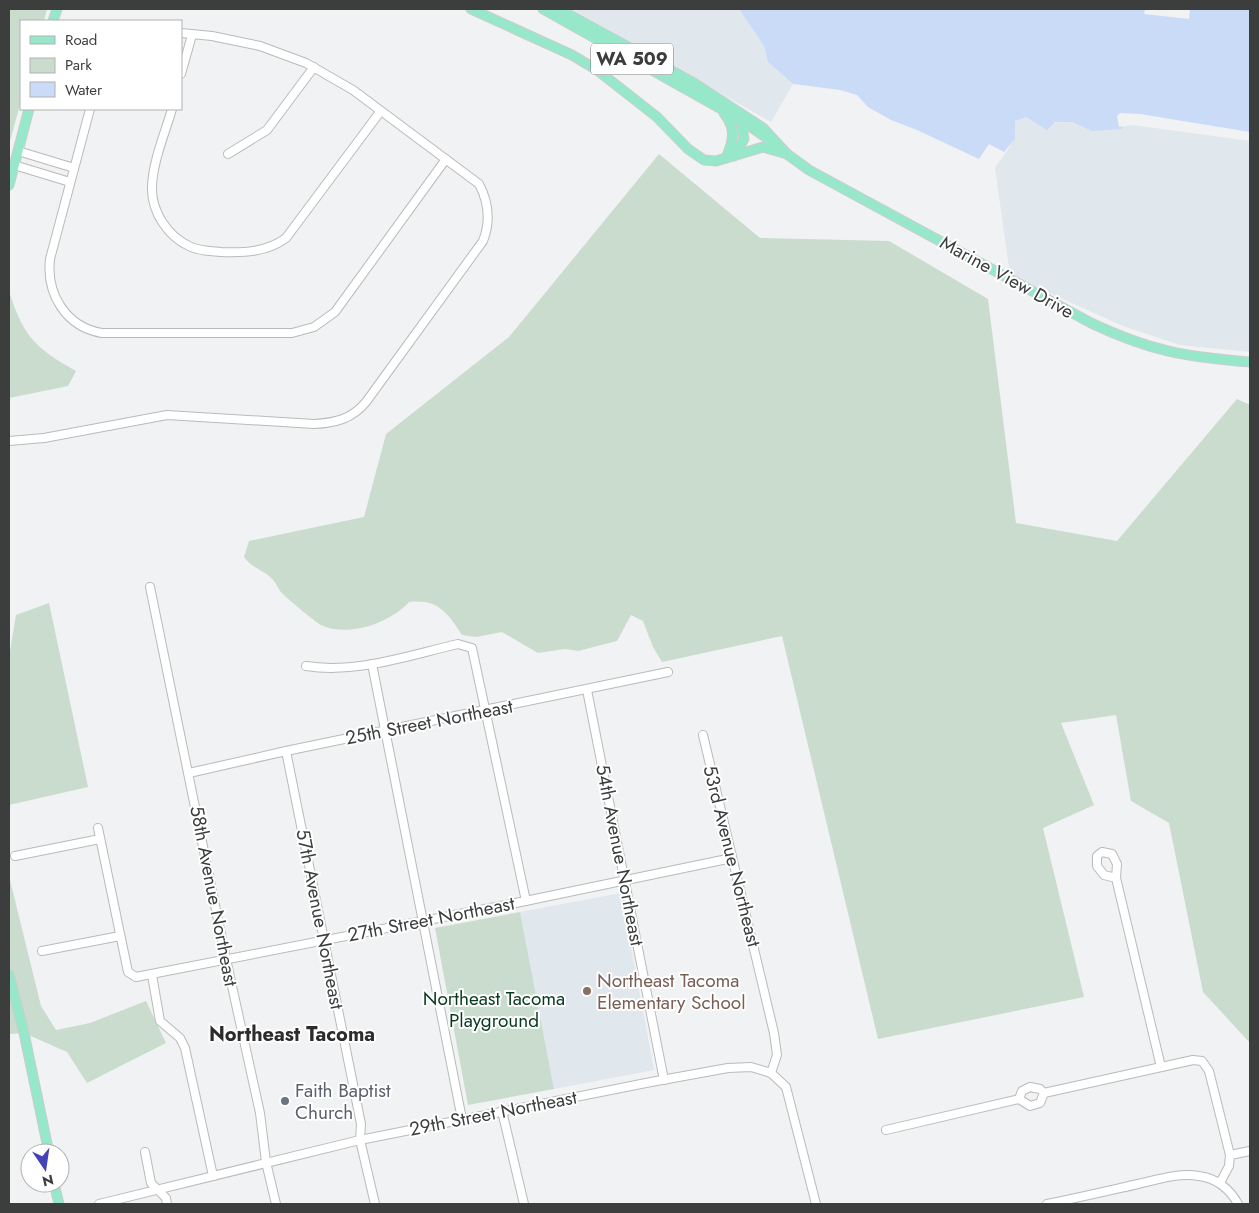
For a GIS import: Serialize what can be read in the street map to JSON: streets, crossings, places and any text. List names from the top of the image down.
{
  "streets": {
    "main road": ["WA 509", "Marine View Drive"],
    "street": [
      "25th Street Northeast",
      "54th Avenue Northeast",
      "53rd Avenue Northeast",
      "58th Avenue Northeast",
      "57th Avenue Northeast",
      "27th Street Northeast",
      "29th Street Northeast"
    ]
  },
  "crossings": [
    ["25th Street Northeast", "54th Avenue Northeast"],
    ["25th Street Northeast", "58th Avenue Northeast"],
    ["25th Street Northeast", "57th Avenue Northeast"],
    ["54th Avenue Northeast", "27th Street Northeast"],
    ["54th Avenue Northeast", "29th Street Northeast"],
    ["53rd Avenue Northeast", "27th Street Northeast"],
    ["53rd Avenue Northeast", "29th Street Northeast"],
    ["58th Avenue Northeast", "27th Street Northeast"],
    ["58th Avenue Northeast", "29th Street Northeast"],
    ["57th Avenue Northeast", "27th Street Northeast"],
    ["57th Avenue Northeast", "29th Street Northeast"]
  ],
  "districts": ["Northeast Tacoma"],
  "parks": ["Northeast Tacoma Playground"],
  "places": ["Northeast Tacoma Elementary School", "Faith Baptist Church"],
  "legend": ["Road", "Park", "Water"],
  "north": "bottom"
}
